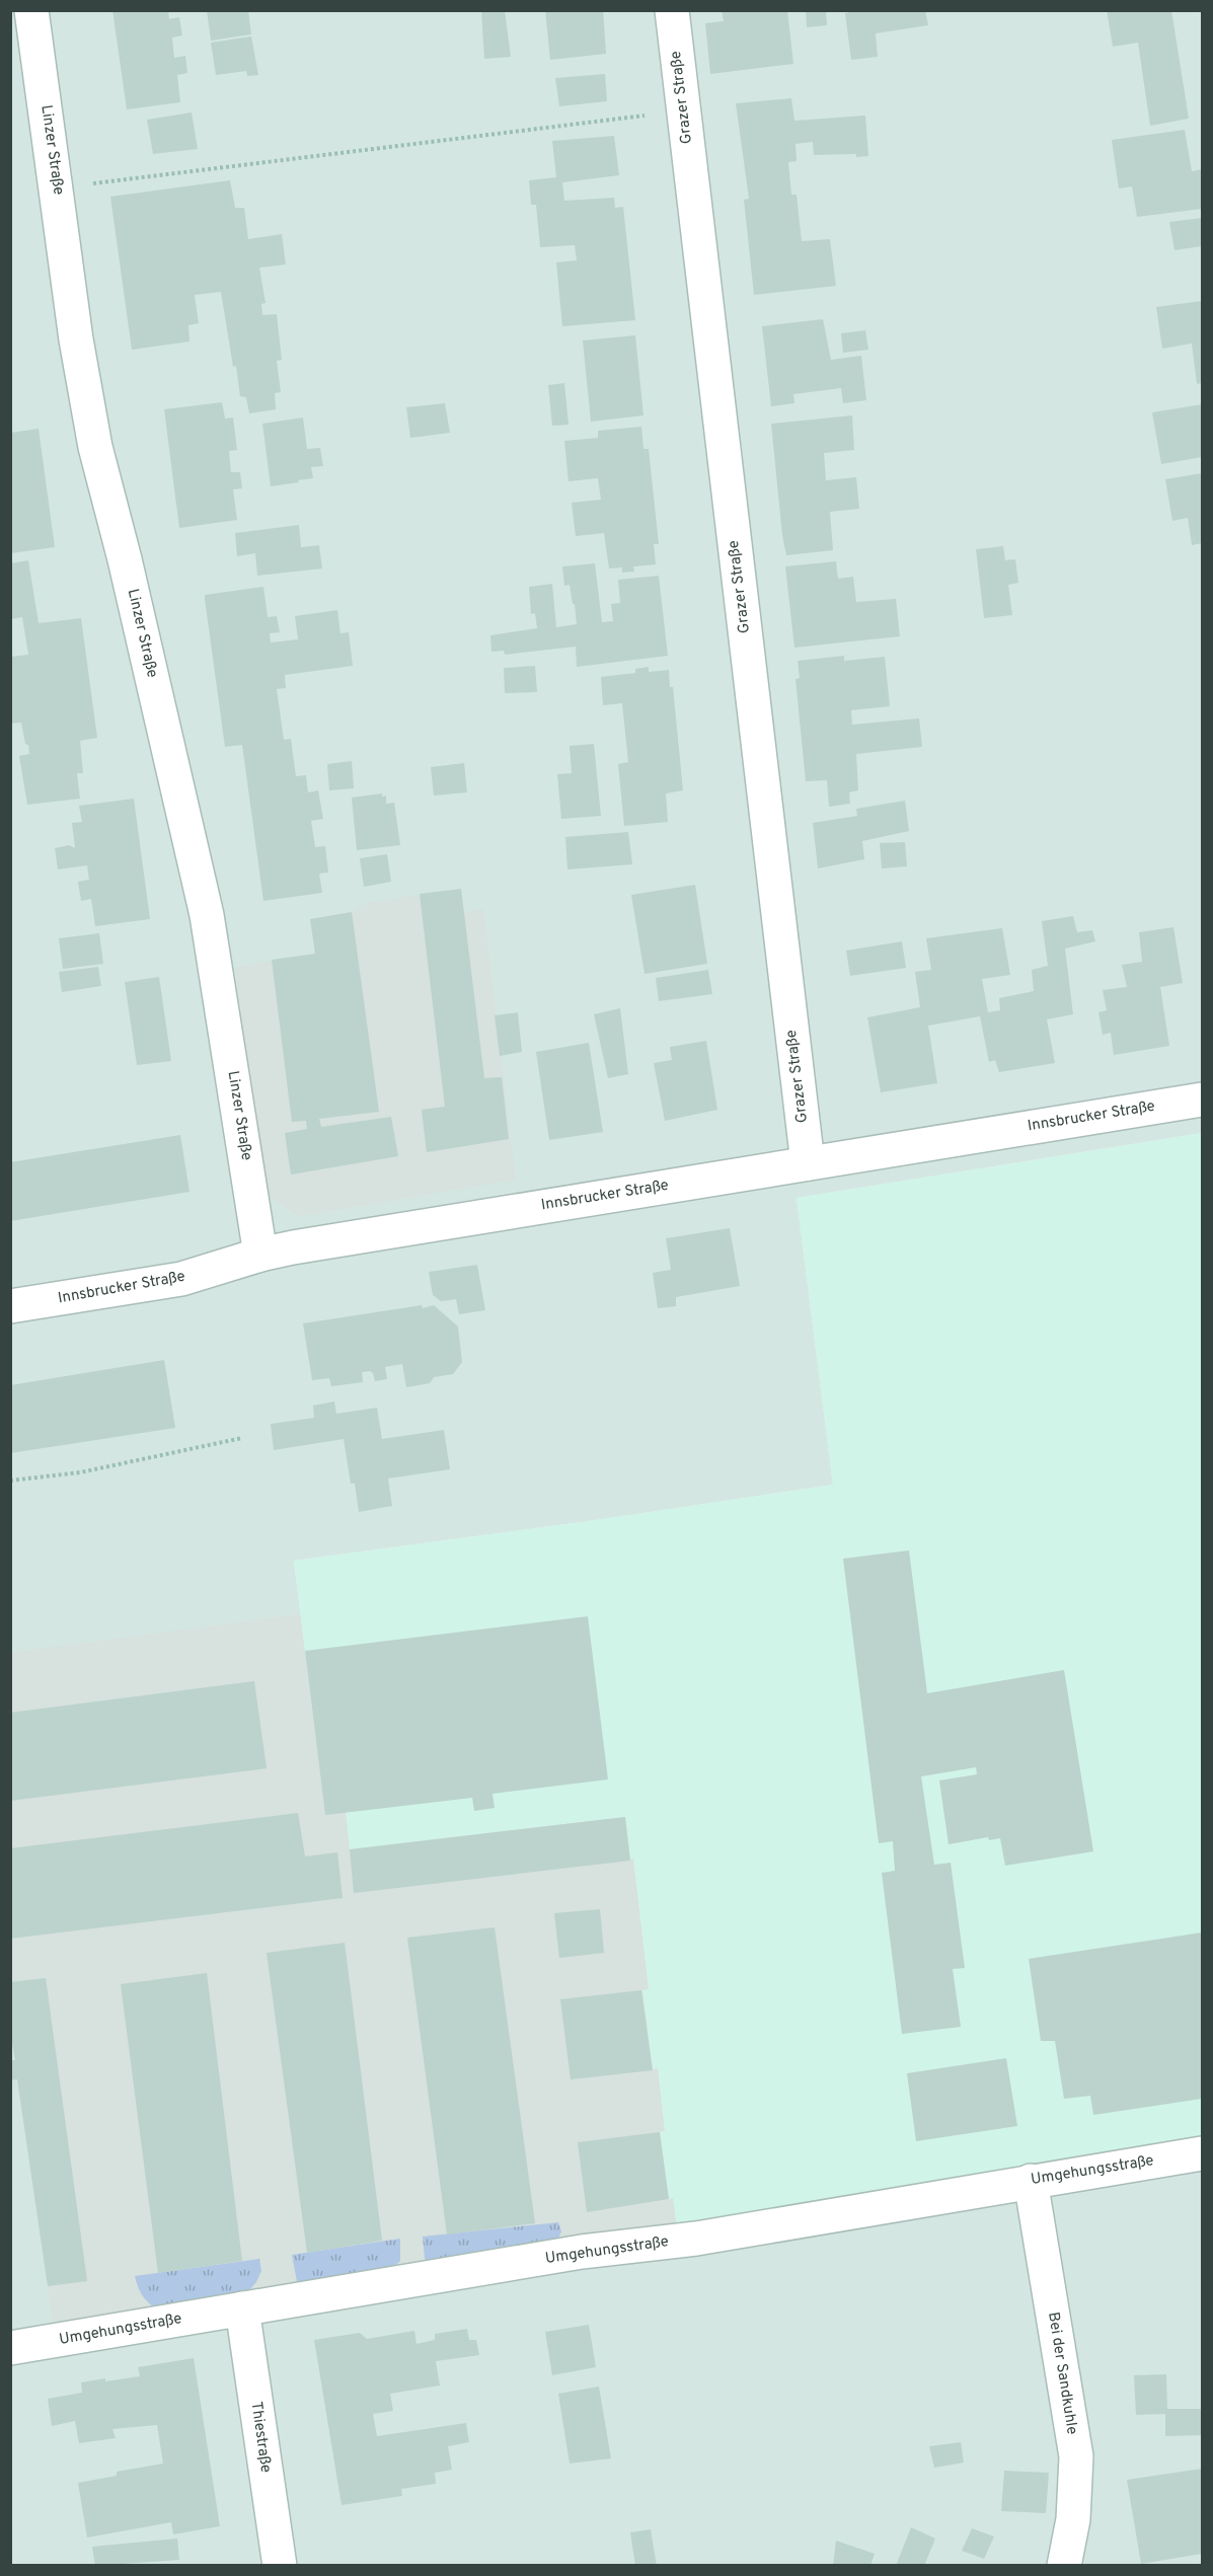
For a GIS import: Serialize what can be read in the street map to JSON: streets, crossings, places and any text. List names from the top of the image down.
{
  "streets": {
    "street": [
      "Grazer Straße",
      "Linzer Straße",
      "Innsbrucker Straße",
      "Umgehungsstraße",
      "Bei der Sandkuhle",
      "Thiestraße"
    ]
  },
  "crossings": [
    ["Grazer Straße", "Innsbrucker Straße"],
    ["Linzer Straße", "Innsbrucker Straße"],
    ["Umgehungsstraße", "Bei der Sandkuhle"],
    ["Umgehungsstraße", "Thiestraße"]
  ]
}
